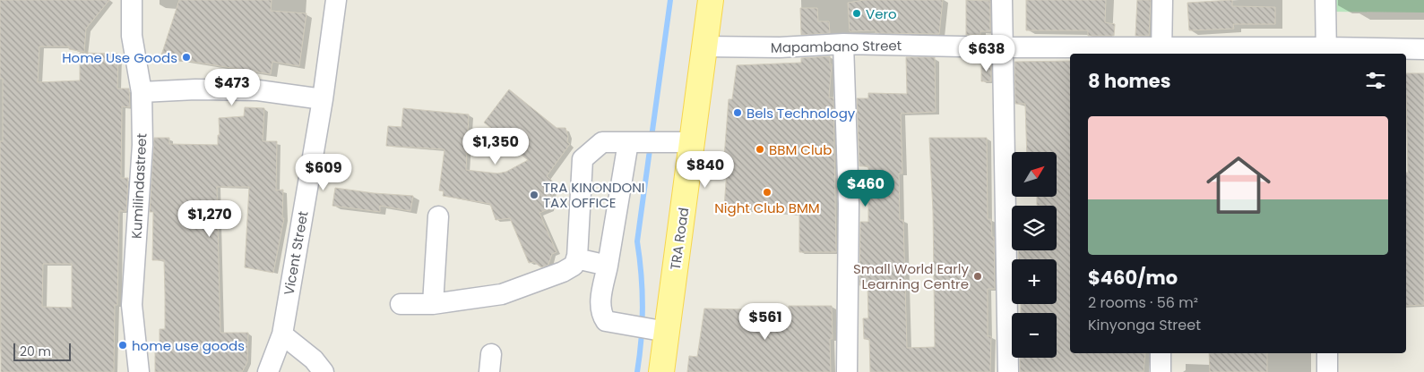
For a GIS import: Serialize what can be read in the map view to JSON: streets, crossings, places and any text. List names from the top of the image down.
{
  "streets": {
    "main road": ["TRA Road"],
    "street": ["Mapambano Street", "Kumilindastreet", "Vicent Street"]
  },
  "crossings": [
    ["Mapambano Street", "TRA Road"]
  ],
  "places": [
    "Vero",
    "Home Use Goods",
    "Bels Technology",
    "BBM Club",
    "Night Club BMM",
    "TRA KINONDONI TAX OFFICE",
    "Small World Early Learning Centre",
    "home use goods"
  ],
  "scale_bar": "20 m",
  "north": "top right",
  "page": {
    "price": [
      "$638",
      "$473",
      "$1,350",
      "$840",
      "$609",
      "$460",
      "$1,270",
      "$561"
    ],
    "heading": "8 homes",
    "list": [
      {
        "name": "$460/mo",
        "note": "2 rooms · 56 m² · Kinyonga Street"
      }
    ],
    "map_buttons": ["+", "−"],
    "scale": "20 m"
  }
}
